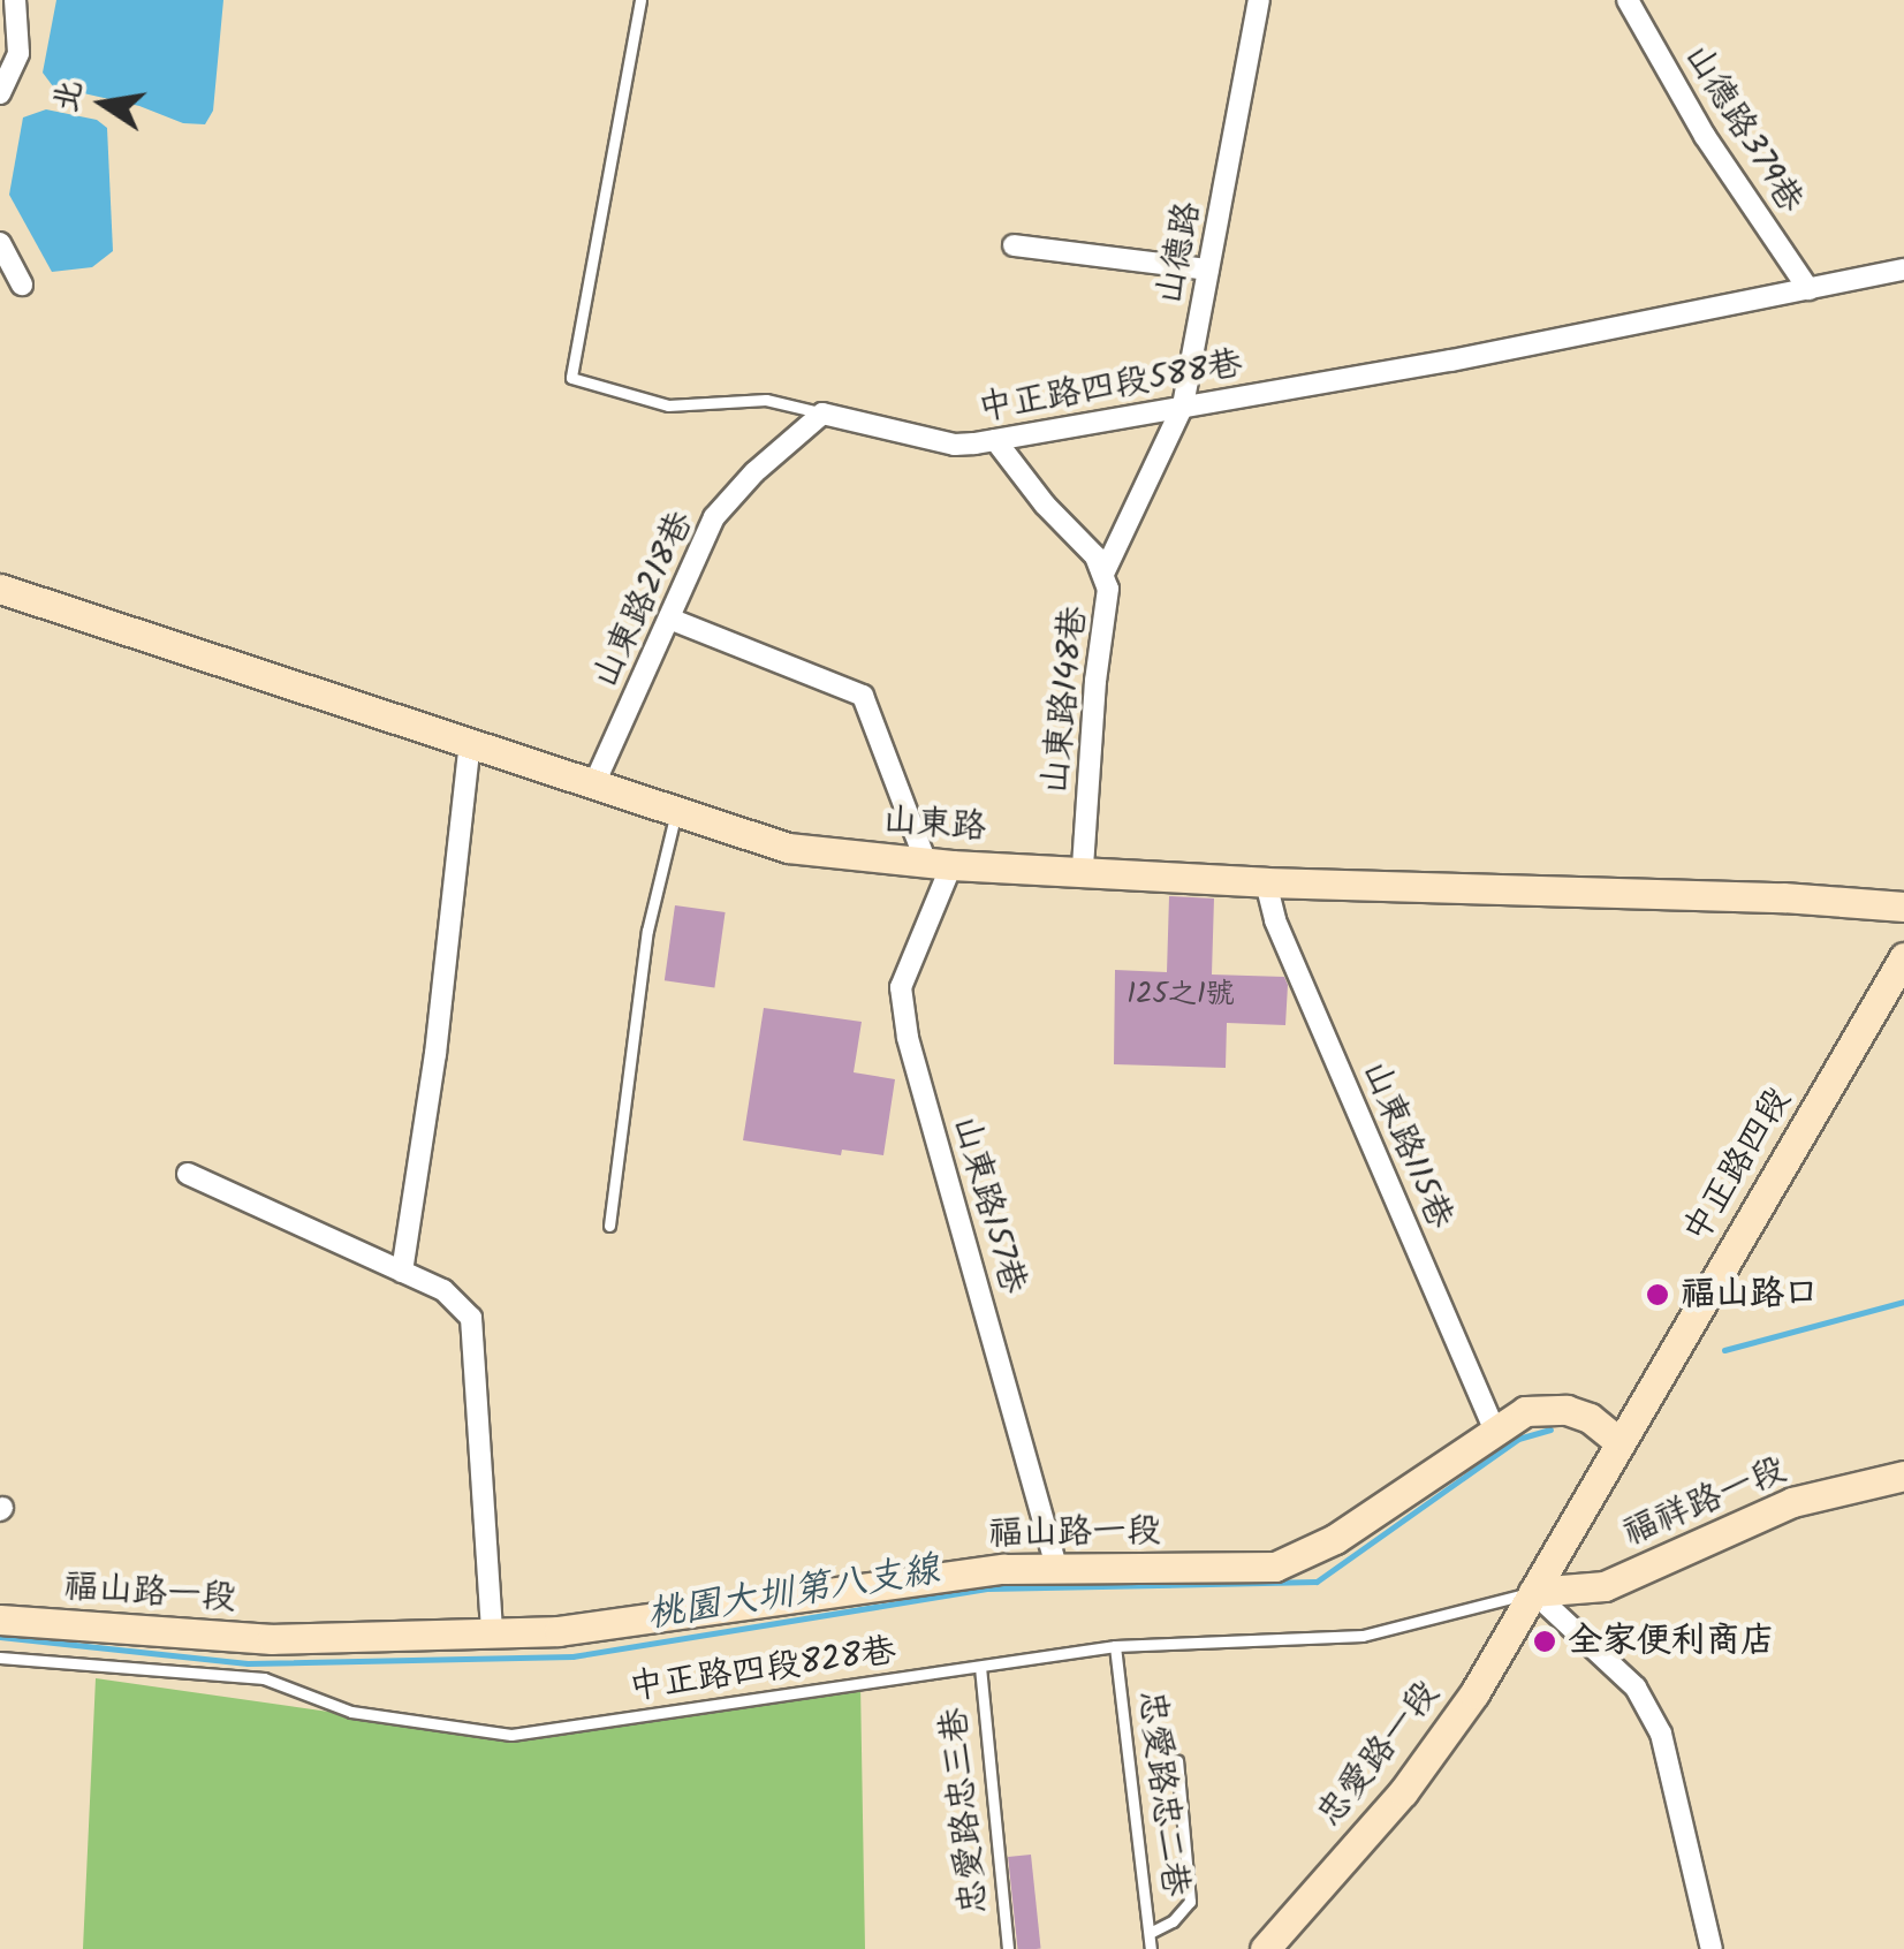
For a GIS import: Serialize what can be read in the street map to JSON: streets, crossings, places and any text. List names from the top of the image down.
{
  "streets": {
    "street": [
      "山德路379巷",
      "山德路",
      "中正路四段588巷",
      "山東路218巷",
      "山東路148巷",
      "山東路",
      "山東路115巷",
      "中正路四段",
      "山東路157巷",
      "福祥路一段",
      "福山路一段",
      "忠愛路一段"
    ],
    "lane": ["中正路四段828巷", "忠愛路忠二巷", "忠愛路忠三巷"]
  },
  "crossings": [
    ["山德路379巷", "中正路四段588巷"],
    ["山德路", "中正路四段588巷"],
    ["山德路", "山東路148巷"],
    ["中正路四段588巷", "山東路218巷"],
    ["中正路四段588巷", "山東路148巷"],
    ["山東路218巷", "山東路"],
    ["山東路148巷", "山東路"],
    ["山東路", "山東路115巷"],
    ["山東路", "山東路157巷"],
    ["山東路115巷", "福山路一段"],
    ["中正路四段", "福祥路一段"],
    ["中正路四段", "福山路一段"],
    ["中正路四段", "中正路四段828巷"],
    ["中正路四段", "忠愛路一段"],
    ["山東路157巷", "福山路一段"],
    ["福祥路一段", "中正路四段828巷"],
    ["福祥路一段", "忠愛路一段"],
    ["中正路四段828巷", "忠愛路一段"],
    ["中正路四段828巷", "忠愛路忠二巷"],
    ["中正路四段828巷", "忠愛路忠三巷"]
  ],
  "water": ["桃園大圳第八支線"],
  "places": ["福山路口", "全家便利商店"],
  "house_numbers": ["125之1號"],
  "north": "left"
}
